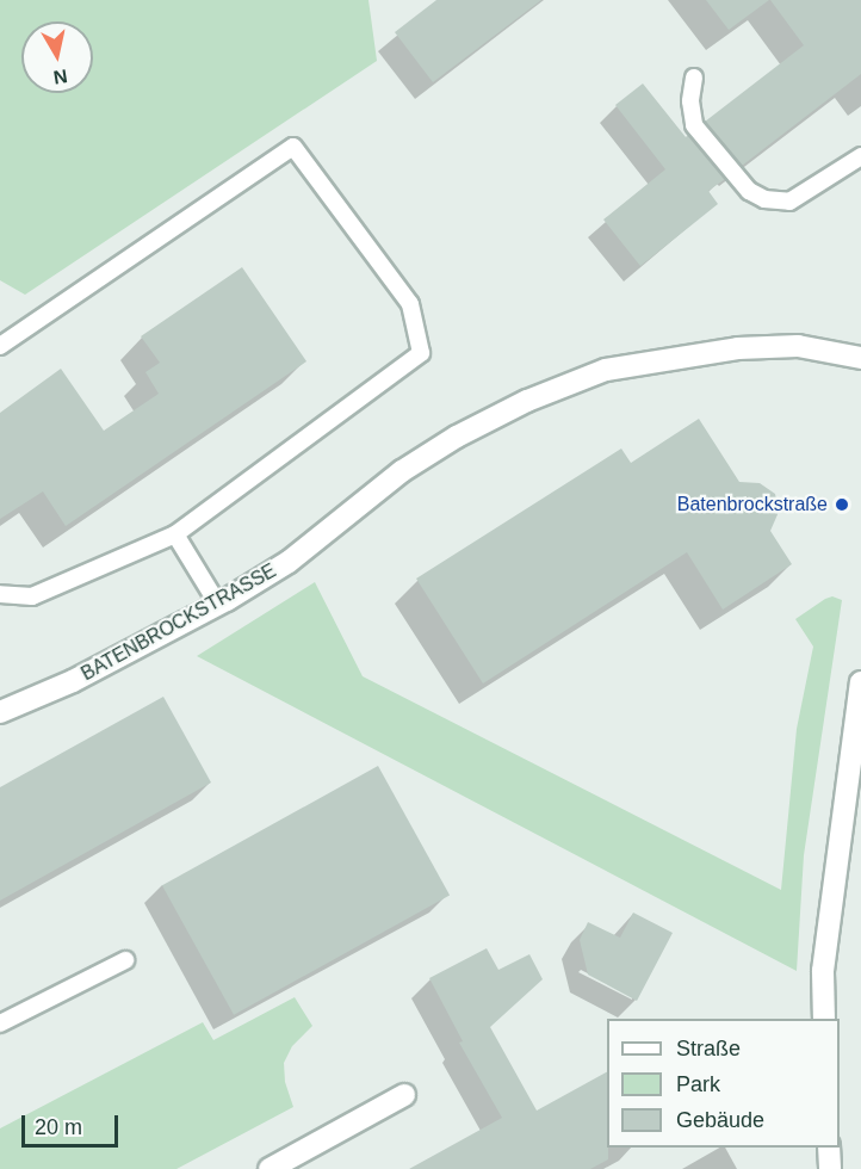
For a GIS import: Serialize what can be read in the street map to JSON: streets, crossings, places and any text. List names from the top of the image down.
{
  "streets": {
    "street": ["BATENBROCKSTRASSE"]
  },
  "places": ["Batenbrockstraße"],
  "legend": ["Straße", "Park", "Gebäude"],
  "scale_bar": "20 m",
  "north": "bottom"
}
